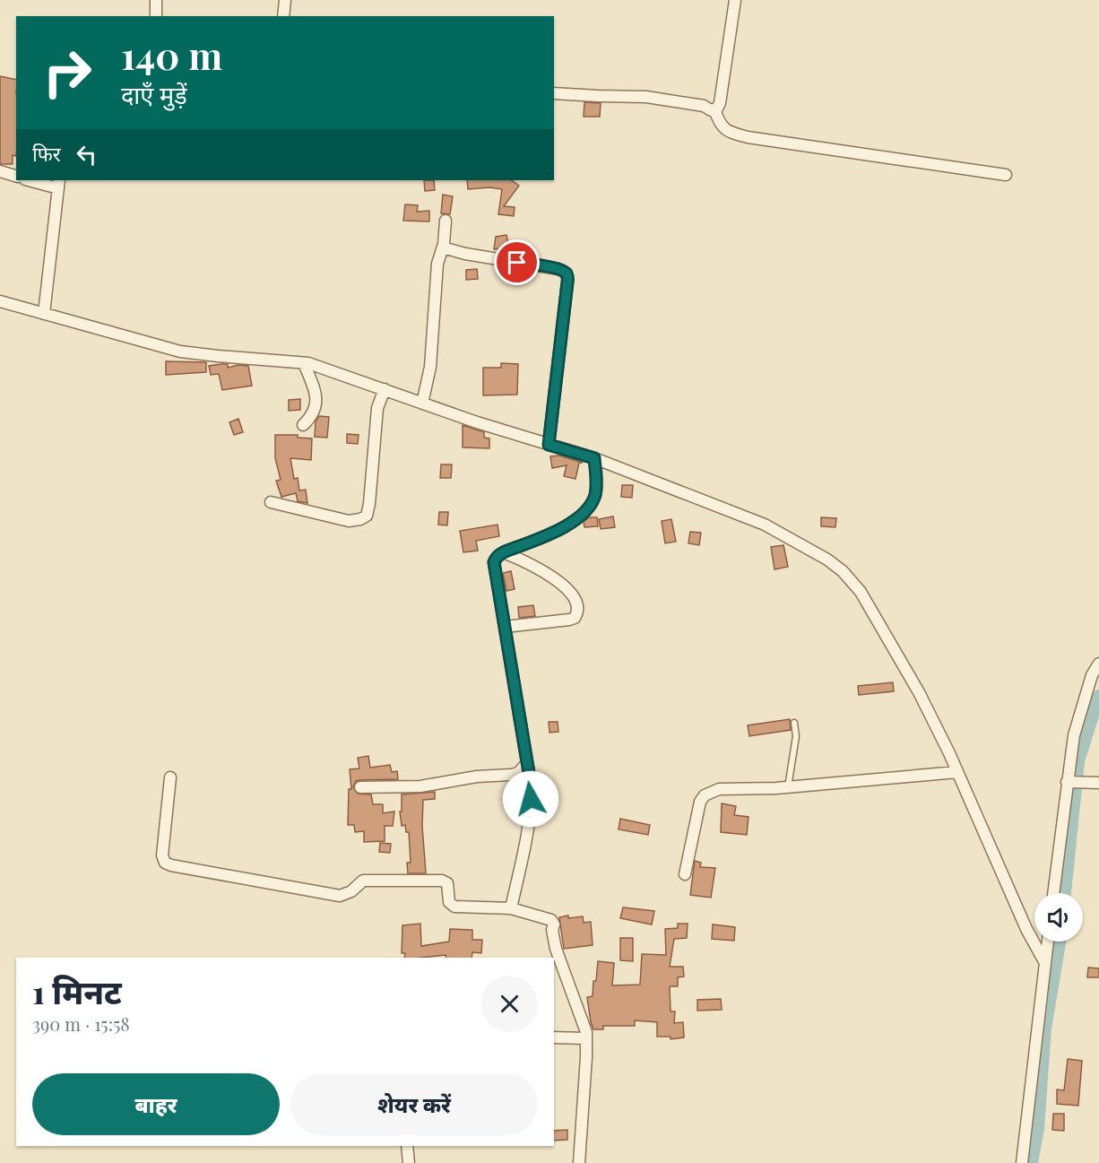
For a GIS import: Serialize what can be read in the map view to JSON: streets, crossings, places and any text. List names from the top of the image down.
{
  "page": {
    "turn": ["140 m", "दाएँ मुड़ें"],
    "then": "फिर",
    "heading": ["1 मिनट", "390 m · 15:58"],
    "buttons": ["बाहर", "शेयर करें"]
  }
}
